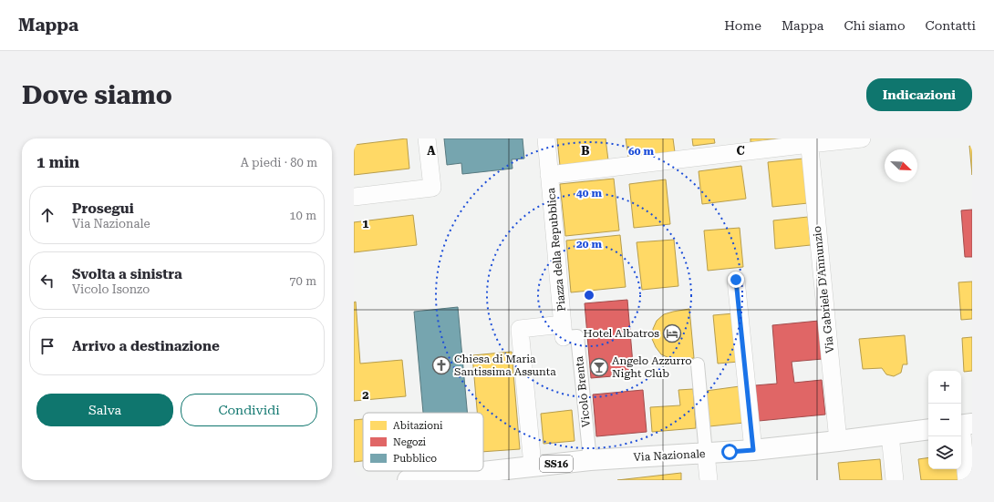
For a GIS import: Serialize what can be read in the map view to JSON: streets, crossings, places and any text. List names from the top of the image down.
{
  "streets": {
    "main road": ["Via Nazionale", "SS16"],
    "street": ["Piazza della Repubblica", "Via Gabriele D'Annunzio", "Vicolo Brenta"]
  },
  "crossings": [
    ["Piazza della Repubblica", "Vicolo Brenta"],
    ["Piazza della Repubblica", "Via Nazionale"],
    ["Via Gabriele D'Annunzio", "Via Nazionale"],
    ["Vicolo Brenta", "Via Nazionale"]
  ],
  "places": {
    "hotel": ["Hotel Albatros"],
    "church": ["Chiesa di Maria Santissima Assunta"],
    "bar": ["Angelo Azzurro Night Club"]
  },
  "legend": ["Abitazioni", "Negozi", "Pubblico"],
  "north": "bottom right",
  "page": {
    "header": "Mappa",
    "nav": [
      "Home",
      "Mappa",
      "Chi siamo",
      "Contatti"
    ],
    "buttons": [
      "Indicazioni",
      ["Salva", "Condividi"]
    ],
    "title": "Dove siamo",
    "heading": ["1 min", "A piedi · 80 m"],
    "list": [
      ["Prosegui", "Via Nazionale", "10 m"],
      ["Svolta a sinistra", "Vicolo Isonzo", "70 m"],
      "Arrivo a destinazione"
    ],
    "map_buttons": ["+", "−"]
  },
  "grid": {
    "columns": ["A", "B", "C"],
    "rows": ["1", "2"]
  },
  "rings": ["60 m", "40 m", "20 m"]
}
